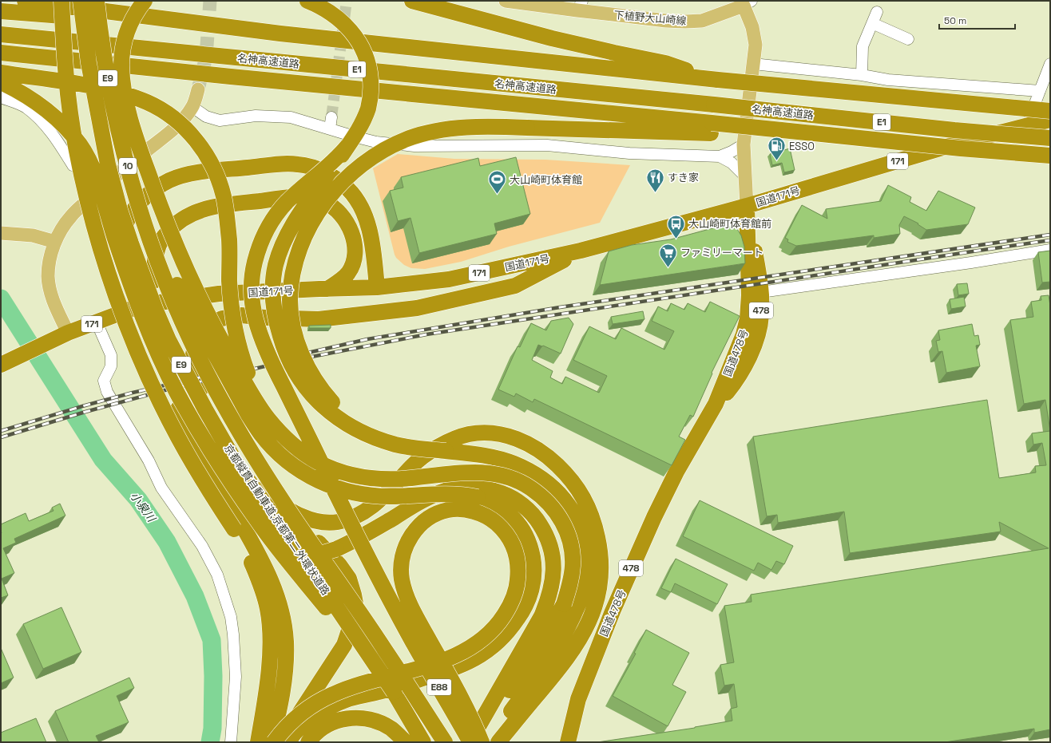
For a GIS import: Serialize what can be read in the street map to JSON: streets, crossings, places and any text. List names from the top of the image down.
{
  "streets": {
    "highway": [
      "名神高速道路",
      "E1",
      "E9",
      "171",
      "国道171号",
      "478",
      "国道478号",
      "京都縦貫自動車道;京都第二外環状道路",
      "E88"
    ],
    "main road": ["下植野大山崎線", "10"]
  },
  "crossings": [
    ["下植野大山崎線", "国道171号"],
    ["下植野大山崎線", "国道478号"],
    ["名神高速道路", "E1"],
    ["10", "国道171号"],
    ["国道171号", "国道478号"],
    ["京都縦貫自動車道;京都第二外環状道路", "E88"]
  ],
  "water": ["小泉川"],
  "places": {
    "fuel station": ["ESSO"],
    "restaurant": ["すき家"],
    "sports": ["大山崎町体育館"],
    "bus stop": ["大山崎町体育館前"],
    "supermarket": ["ファミリーマート"]
  },
  "scale_bar": "50 m"
}
